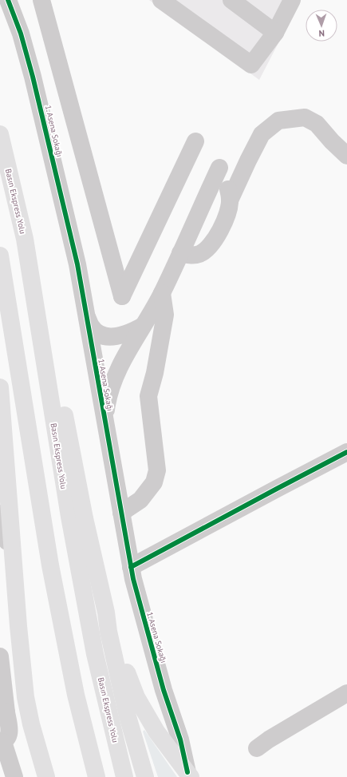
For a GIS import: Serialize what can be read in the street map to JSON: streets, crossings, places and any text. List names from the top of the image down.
{
  "streets": {
    "highway": ["Basın Ekspress Yolu"],
    "street": ["1. Asena Sokağı"]
  },
  "north": "bottom"
}
